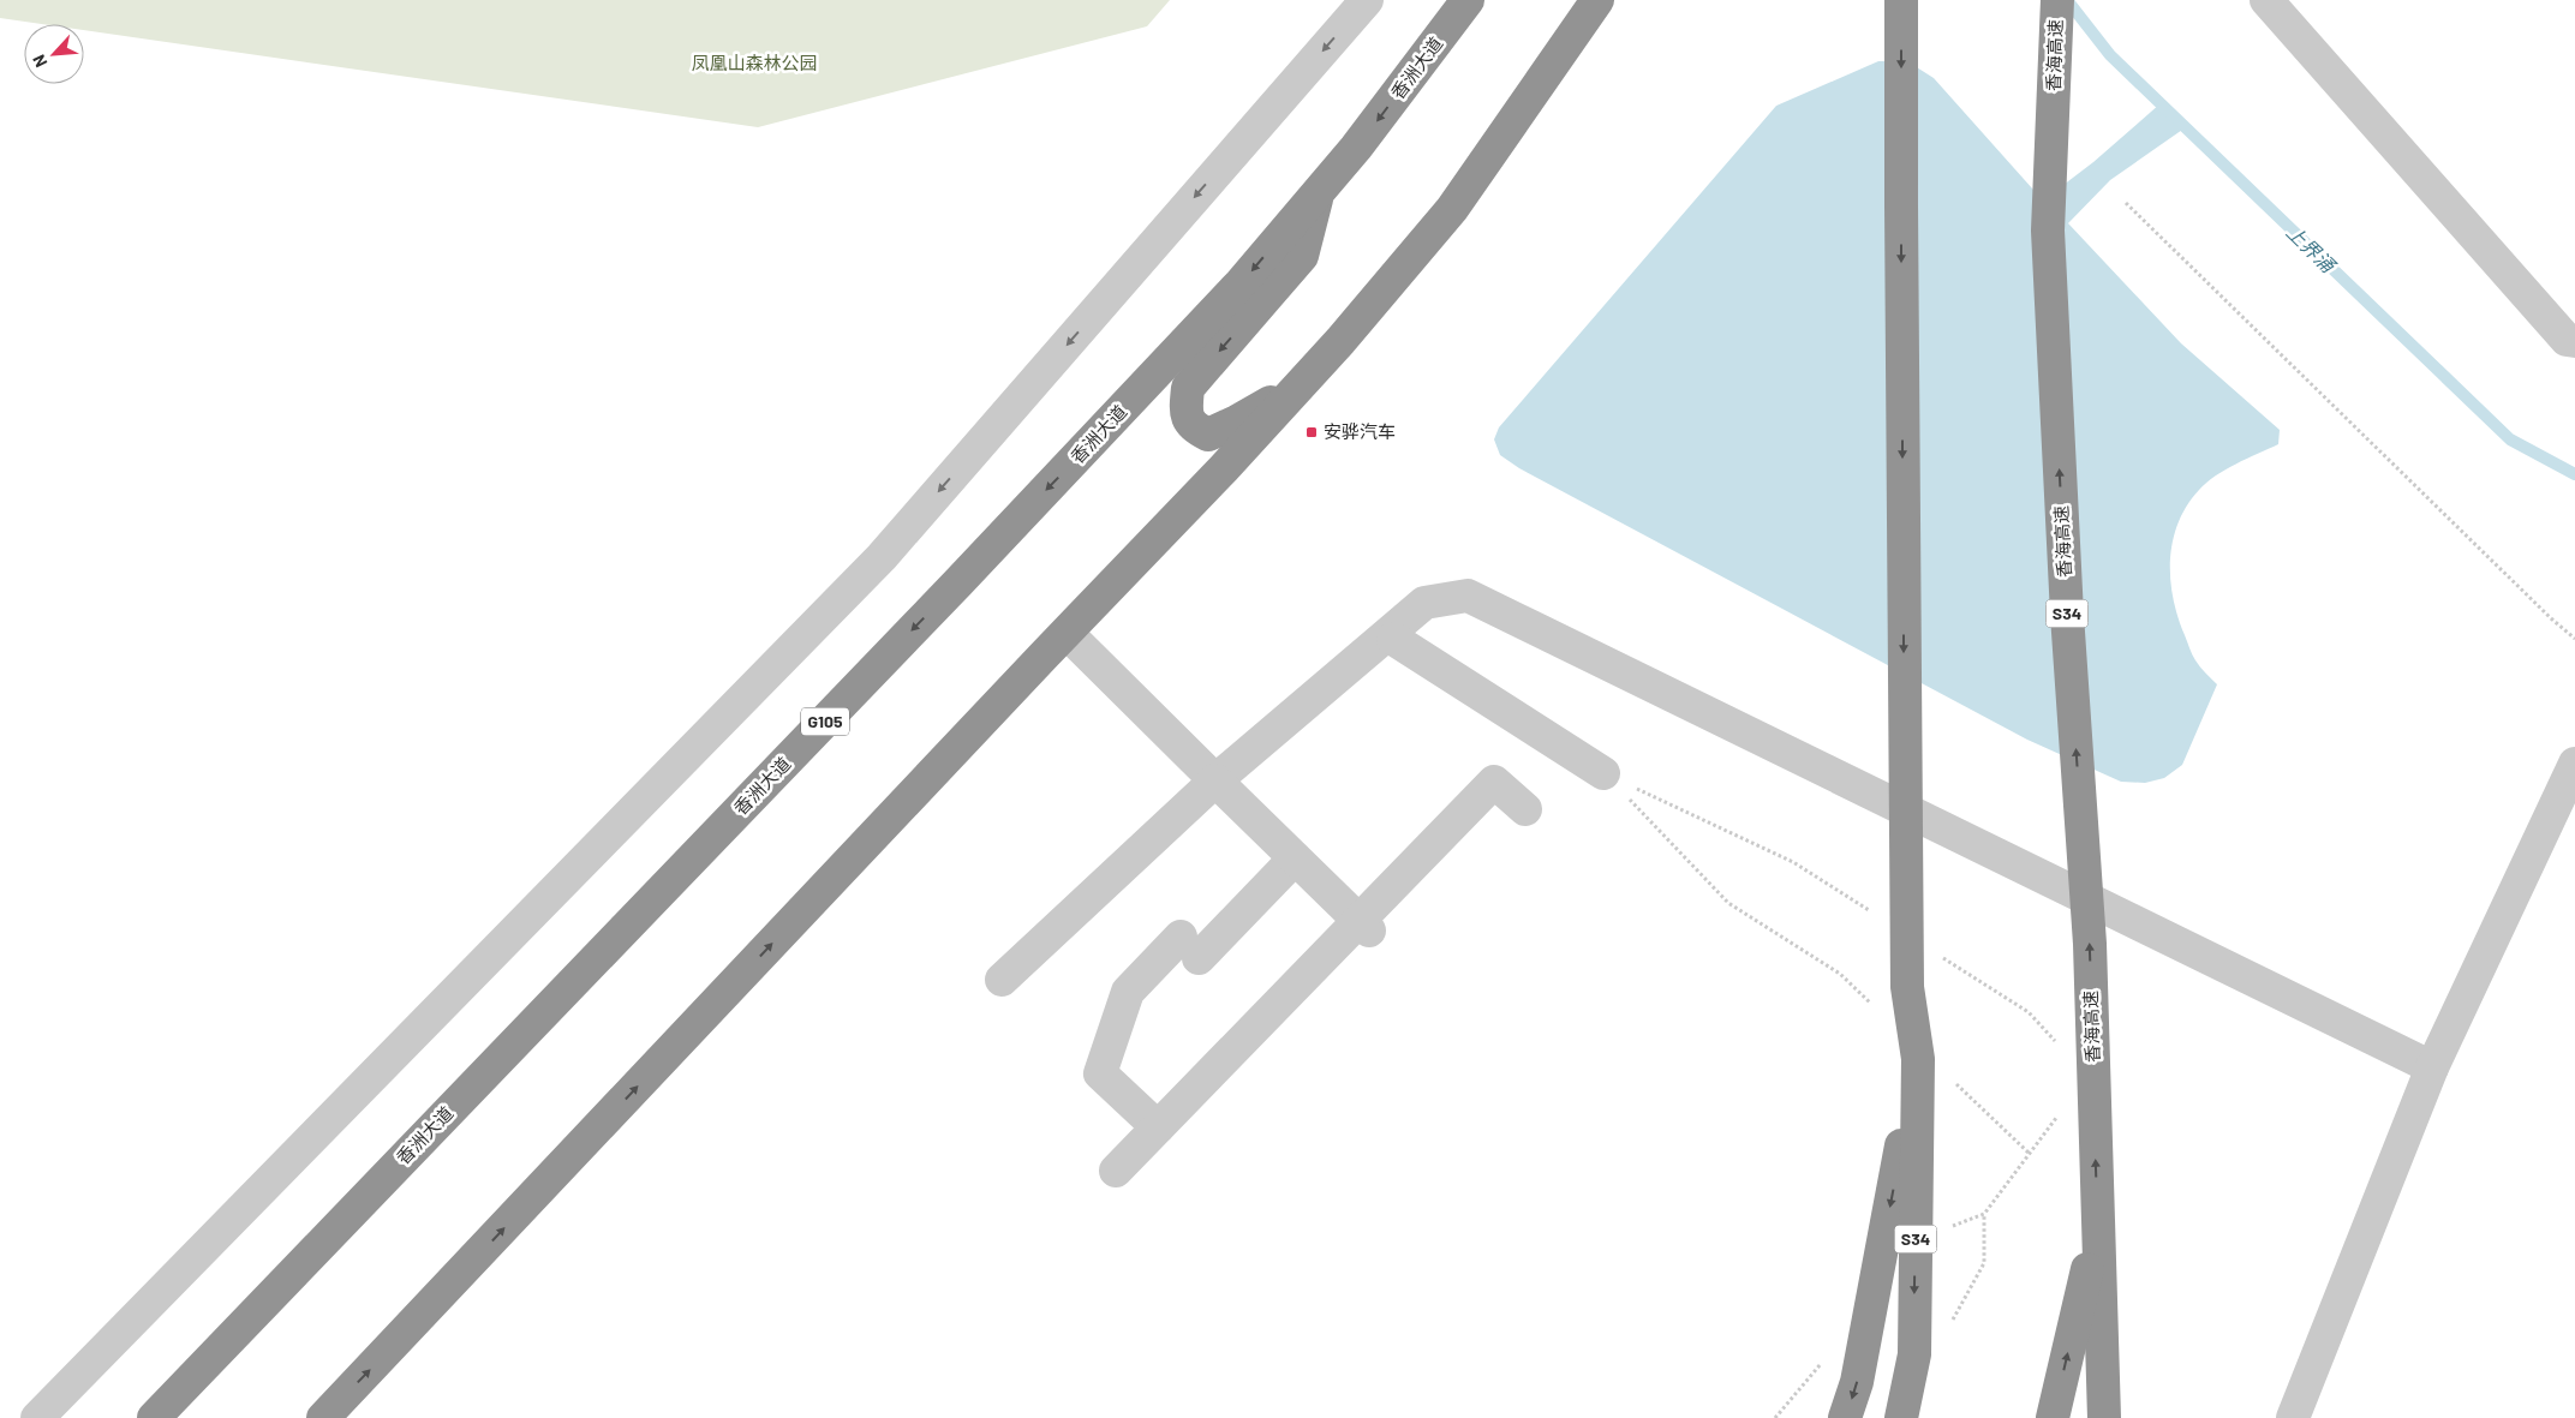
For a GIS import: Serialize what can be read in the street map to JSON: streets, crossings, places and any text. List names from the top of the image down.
{
  "streets": {
    "highway": [
      "香海高速",
      "香洲大道",
      "S34",
      "G105"
    ]
  },
  "crossings": [
    ["香海高速", "S34"]
  ],
  "water": ["上界涌"],
  "parks": ["凤凰山森林公园"],
  "places": {
    "transit": ["安骅汽车"]
  },
  "north": "bottom left"
}
